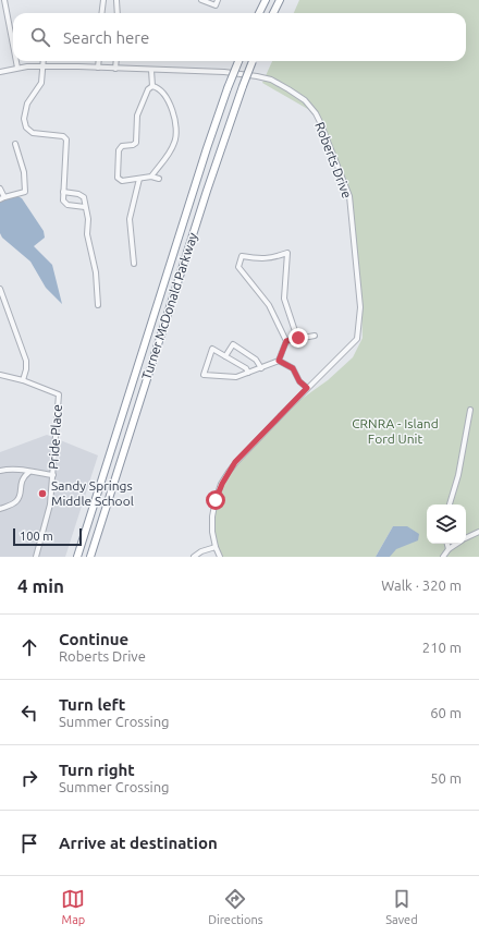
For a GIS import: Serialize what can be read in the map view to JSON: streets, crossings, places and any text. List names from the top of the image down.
{
  "streets": {
    "highway": ["Turner McDonald Parkway"],
    "street": ["Roberts Drive", "Pride Place"]
  },
  "parks": ["CRNRA - Island Ford Unit"],
  "places": ["Sandy Springs Middle School"],
  "scale_bar": "100 m",
  "page": {
    "search": "Search here",
    "scale": "100 m",
    "heading": ["4 min", "Walk · 320 m"],
    "list": [
      ["Continue", "Roberts Drive", "210 m"],
      ["Turn left", "Summer Crossing", "60 m"],
      ["Turn right", "Summer Crossing", "50 m"],
      "Arrive at destination"
    ],
    "nav": ["Map", "Directions", "Saved"]
  }
}
